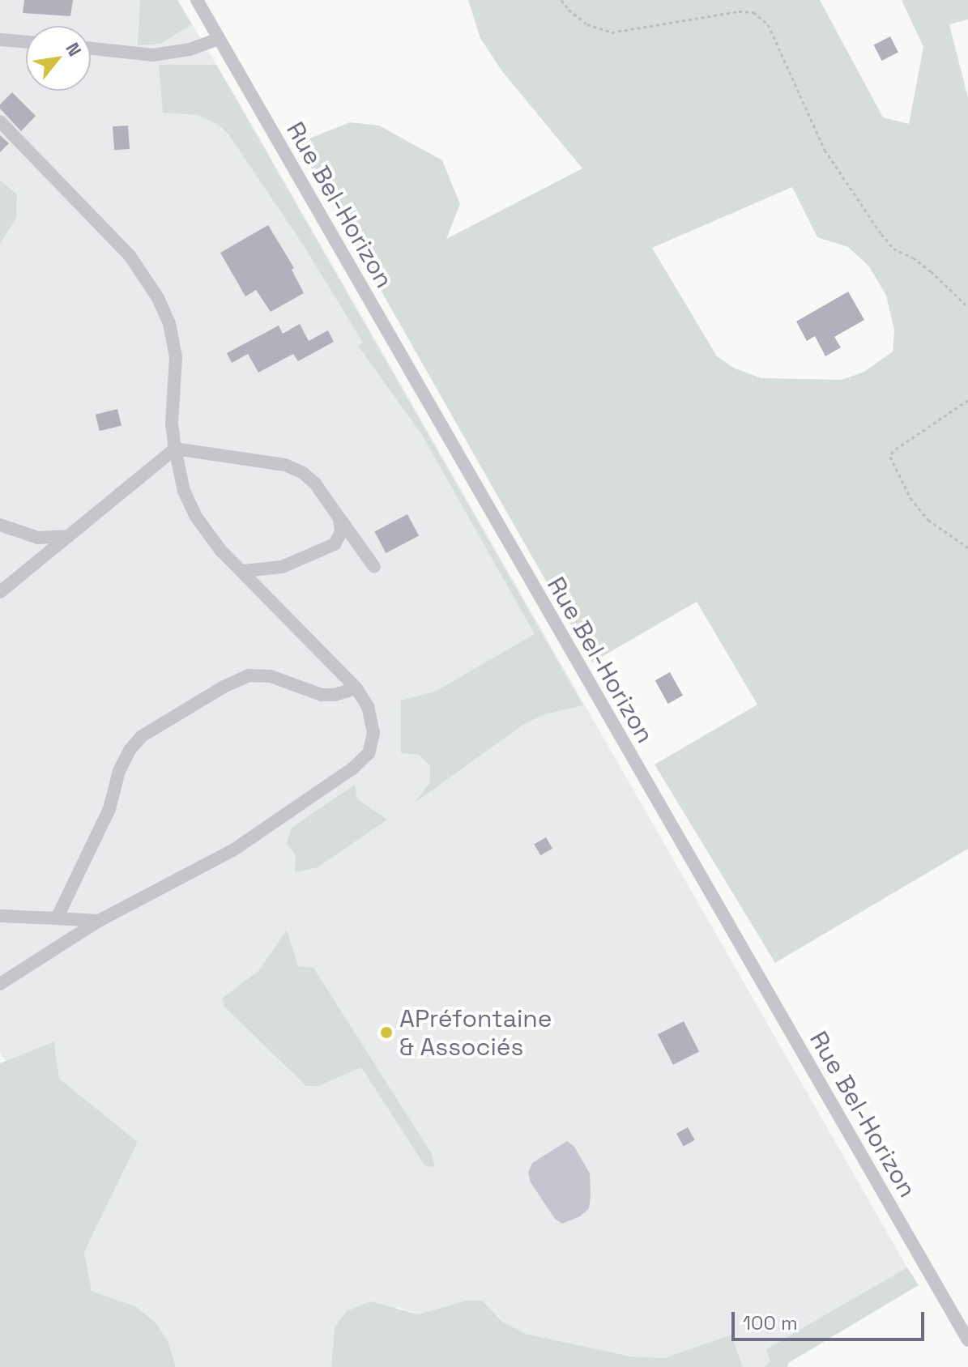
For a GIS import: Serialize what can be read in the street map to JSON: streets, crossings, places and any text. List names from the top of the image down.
{
  "streets": {
    "street": ["Rue Bel-Horizon"]
  },
  "places": ["APréfontaine & Associés"],
  "scale_bar": "100 m",
  "north": "top right"
}
